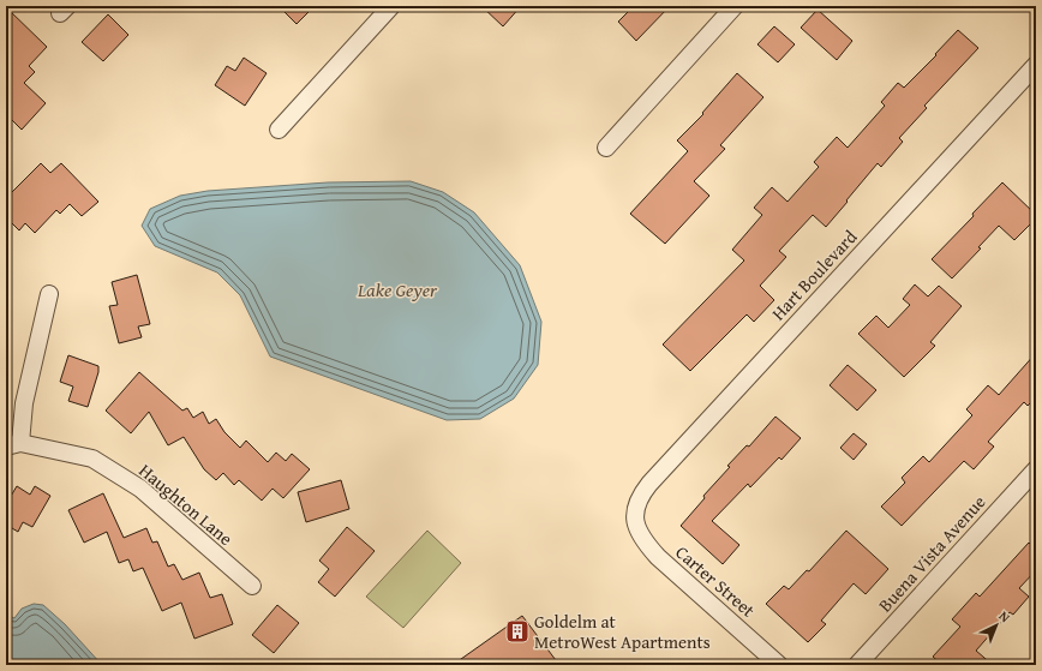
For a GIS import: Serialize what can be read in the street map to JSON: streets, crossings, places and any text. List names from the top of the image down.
{
  "streets": {
    "street": [
      "Hart Boulevard",
      "Haughton Lane",
      "Buena Vista Avenue",
      "Carter Street"
    ]
  },
  "crossings": [
    ["Hart Boulevard", "Carter Street"]
  ],
  "water": ["Lake Geyer"],
  "places": {
    "building": ["Goldelm at MetroWest Apartments"]
  },
  "north": "top right"
}
